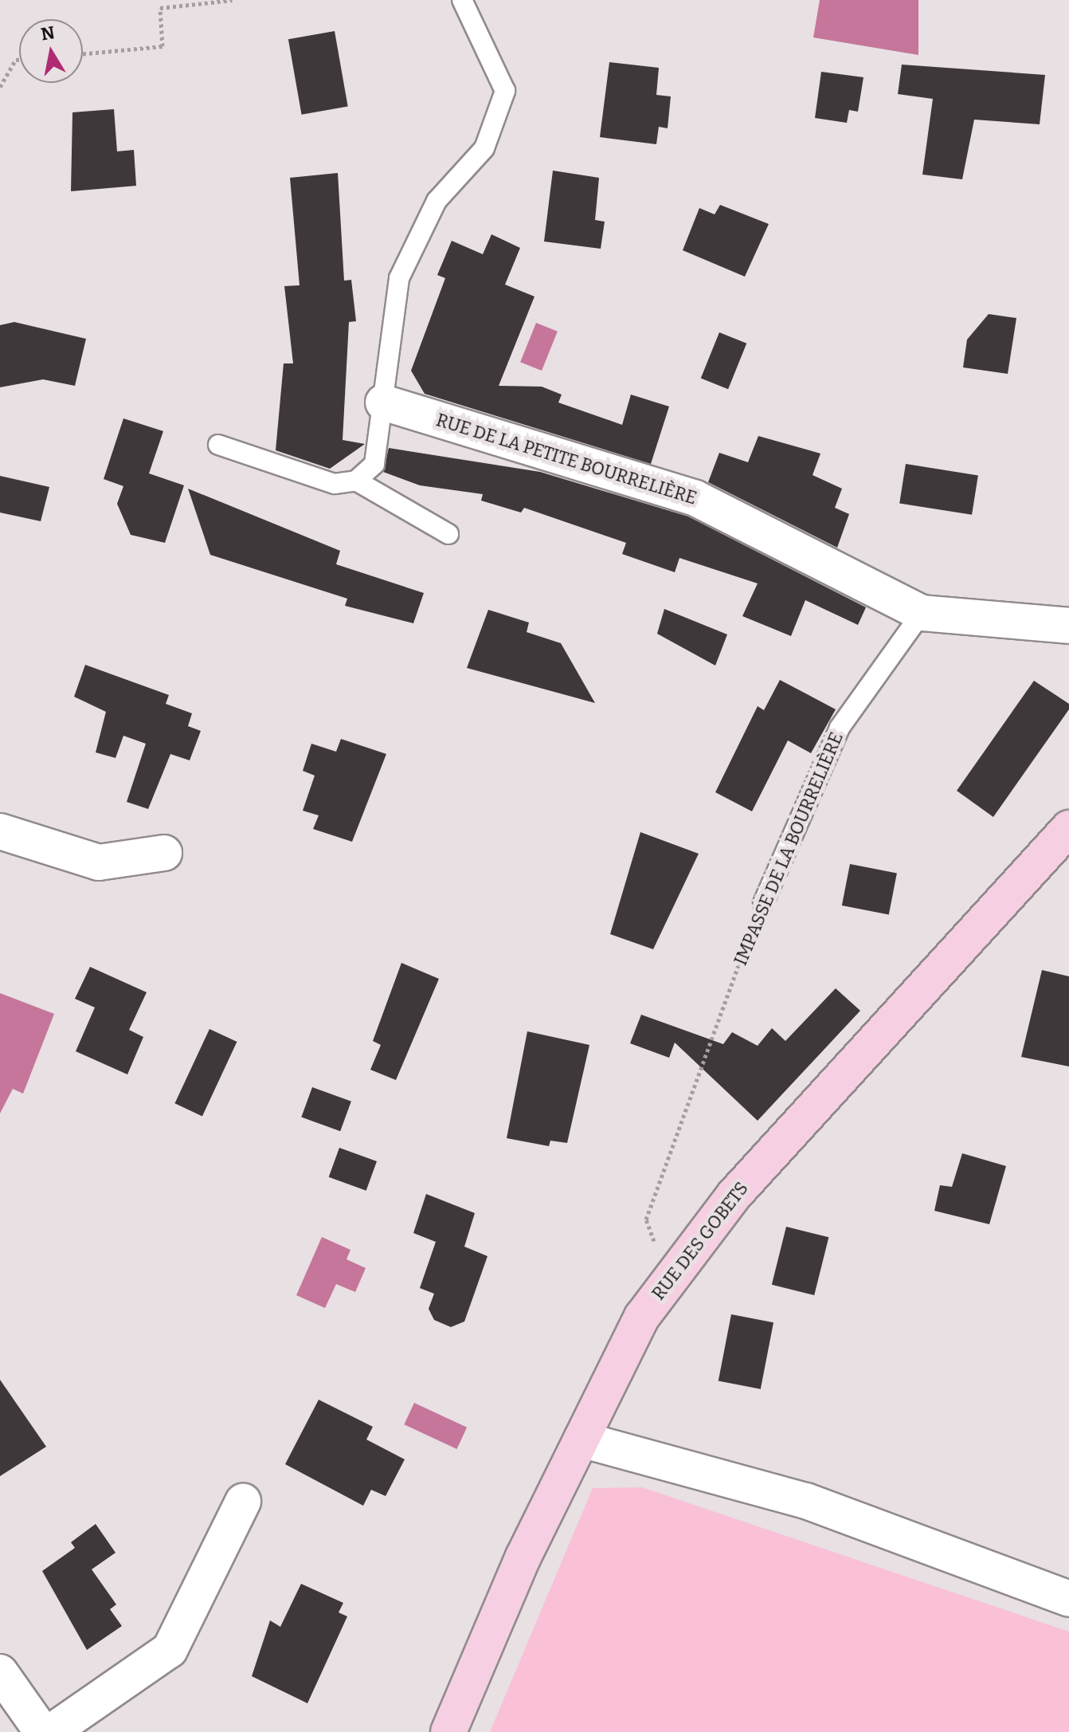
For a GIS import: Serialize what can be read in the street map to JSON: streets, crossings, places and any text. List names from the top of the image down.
{
  "streets": {
    "main road": ["RUE DES GOBETS"],
    "street": ["RUE DE LA PETITE BOURRELIÈRE"],
    "lane": ["IMPASSE DE LA BOURRELIÈRE"]
  },
  "crossings": [
    ["RUE DE LA PETITE BOURRELIÈRE", "IMPASSE DE LA BOURRELIÈRE"],
    ["IMPASSE DE LA BOURRELIÈRE", "RUE DES GOBETS"]
  ],
  "north": "top"
}
